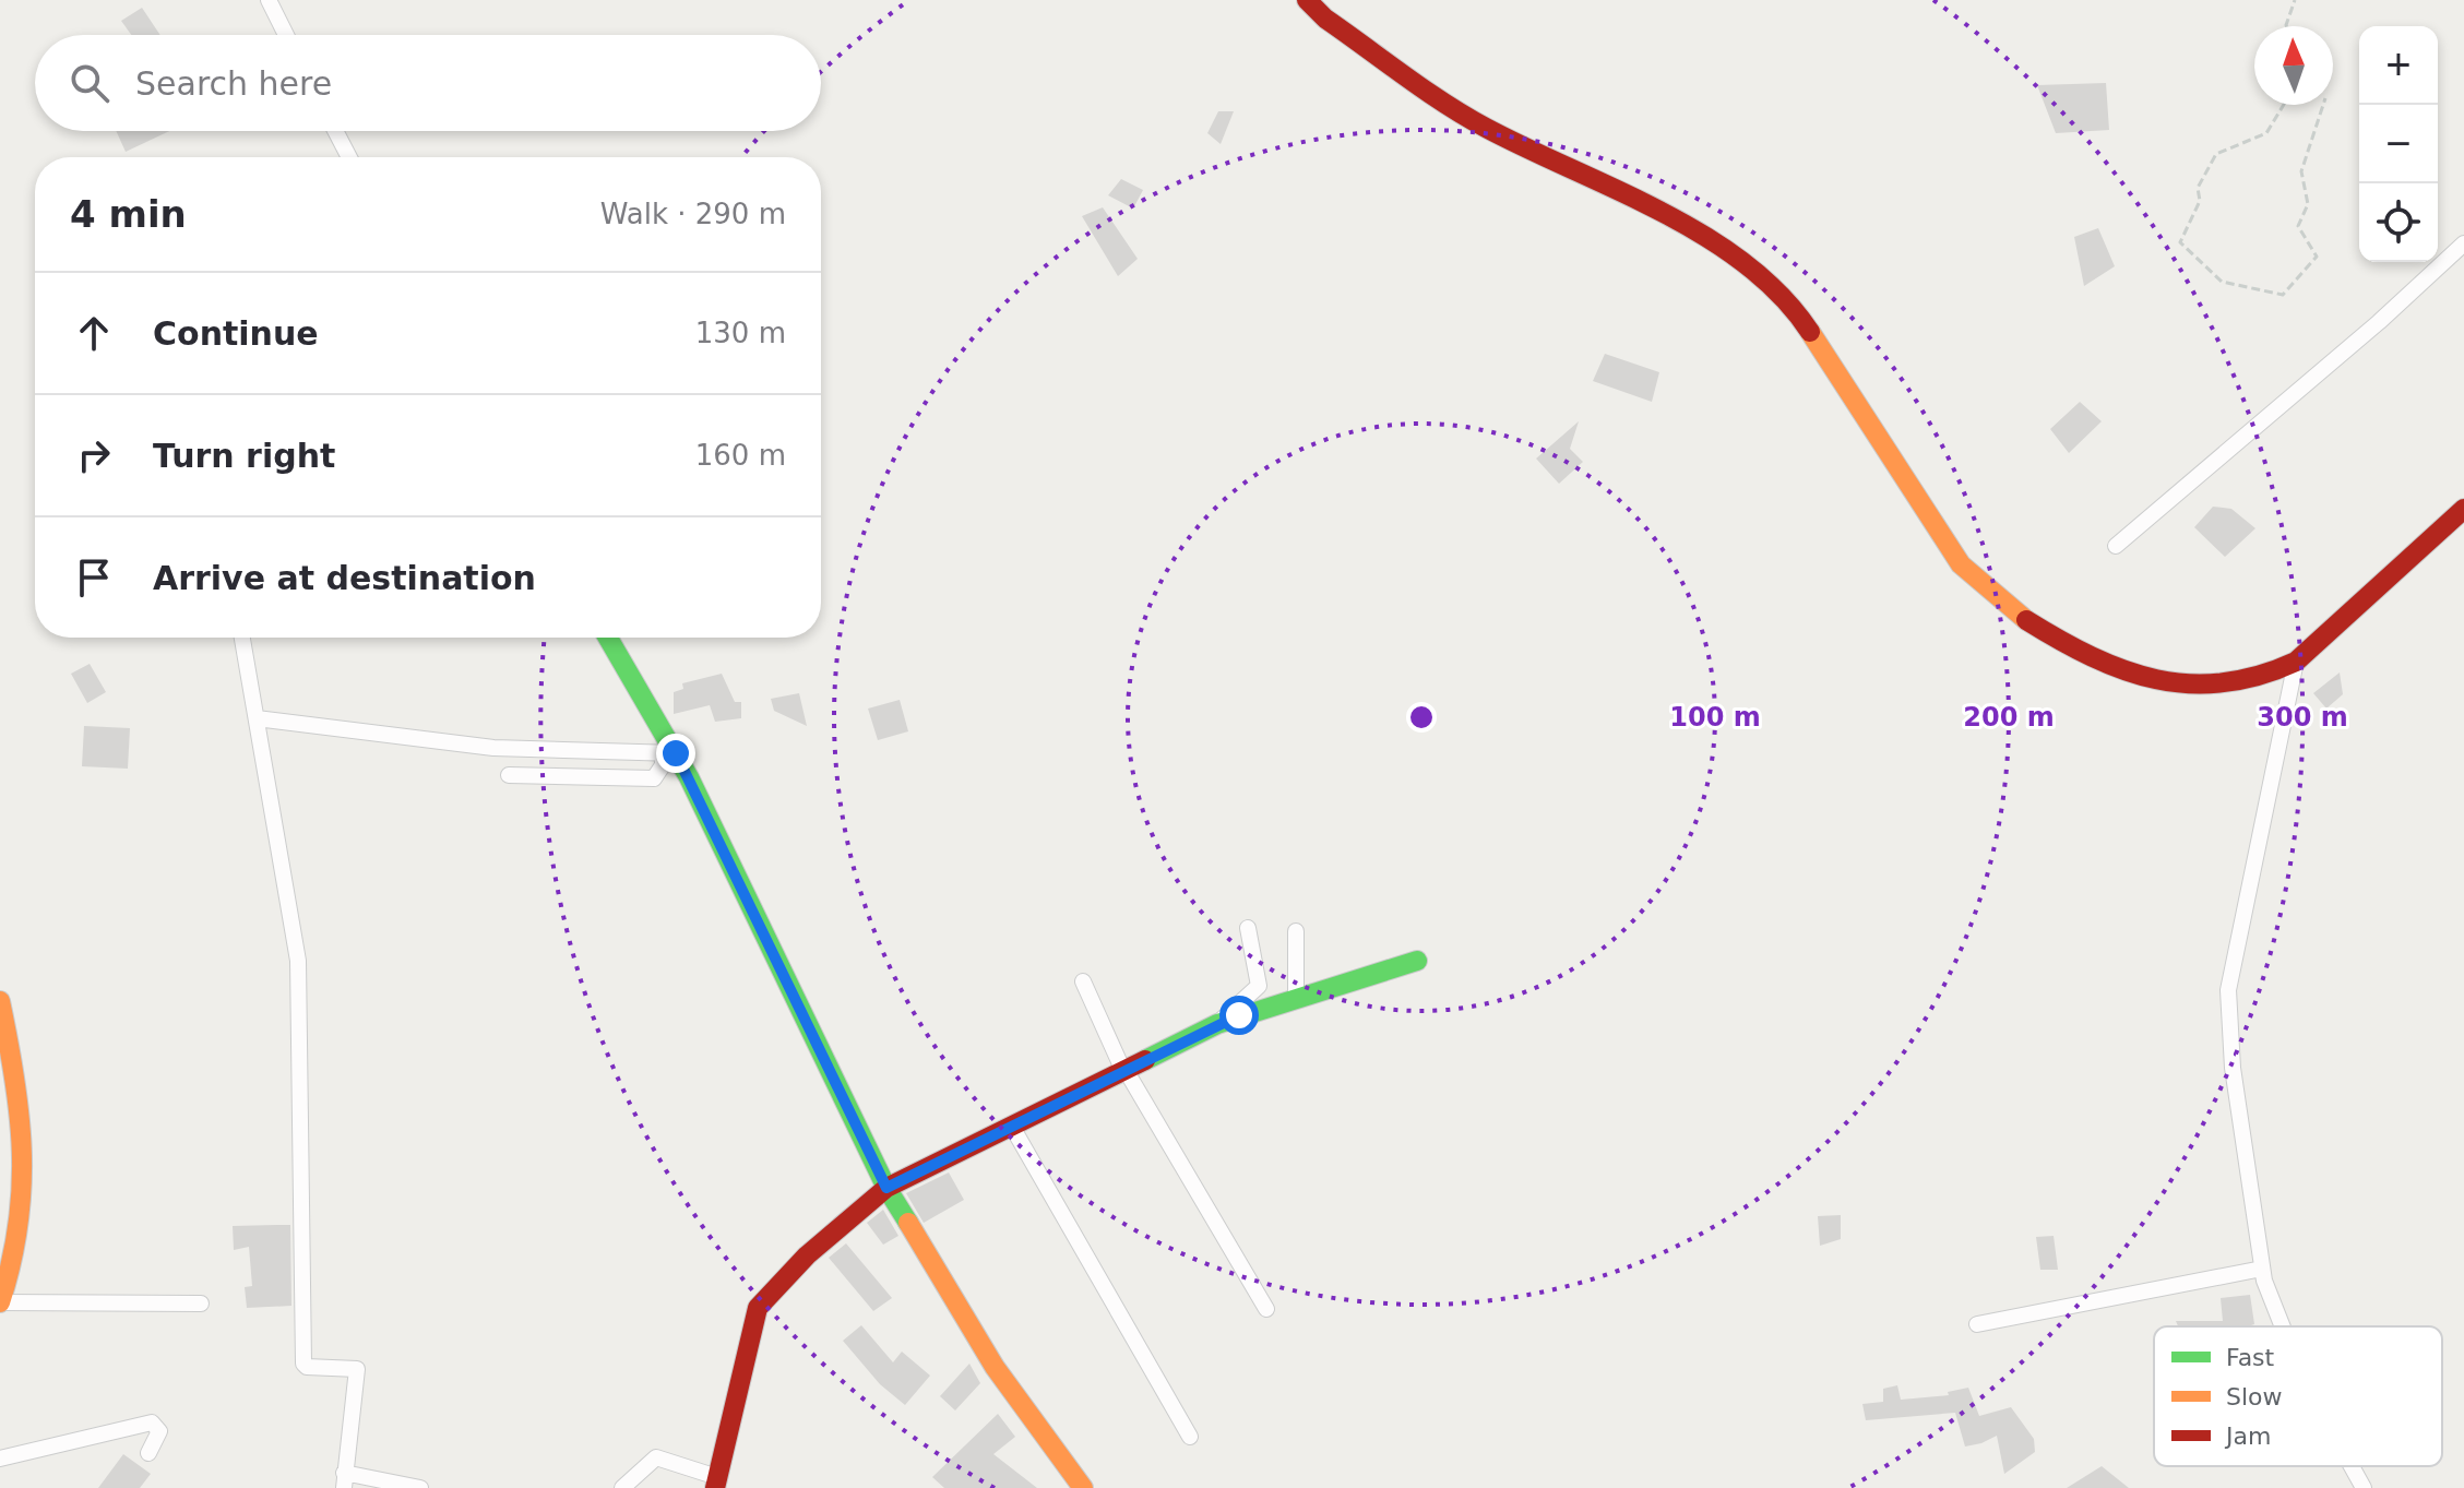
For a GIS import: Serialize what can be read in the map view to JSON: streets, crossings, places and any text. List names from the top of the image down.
{
  "legend": ["Fast", "Slow", "Jam"],
  "north": "top",
  "page": {
    "map_buttons": ["+", "−"],
    "search": "Search here",
    "heading": ["4 min", "Walk · 290 m"],
    "list": [
      ["Continue", "130 m"],
      ["Turn right", "160 m"],
      "Arrive at destination"
    ]
  },
  "rings": ["100 m", "200 m", "300 m"]
}
